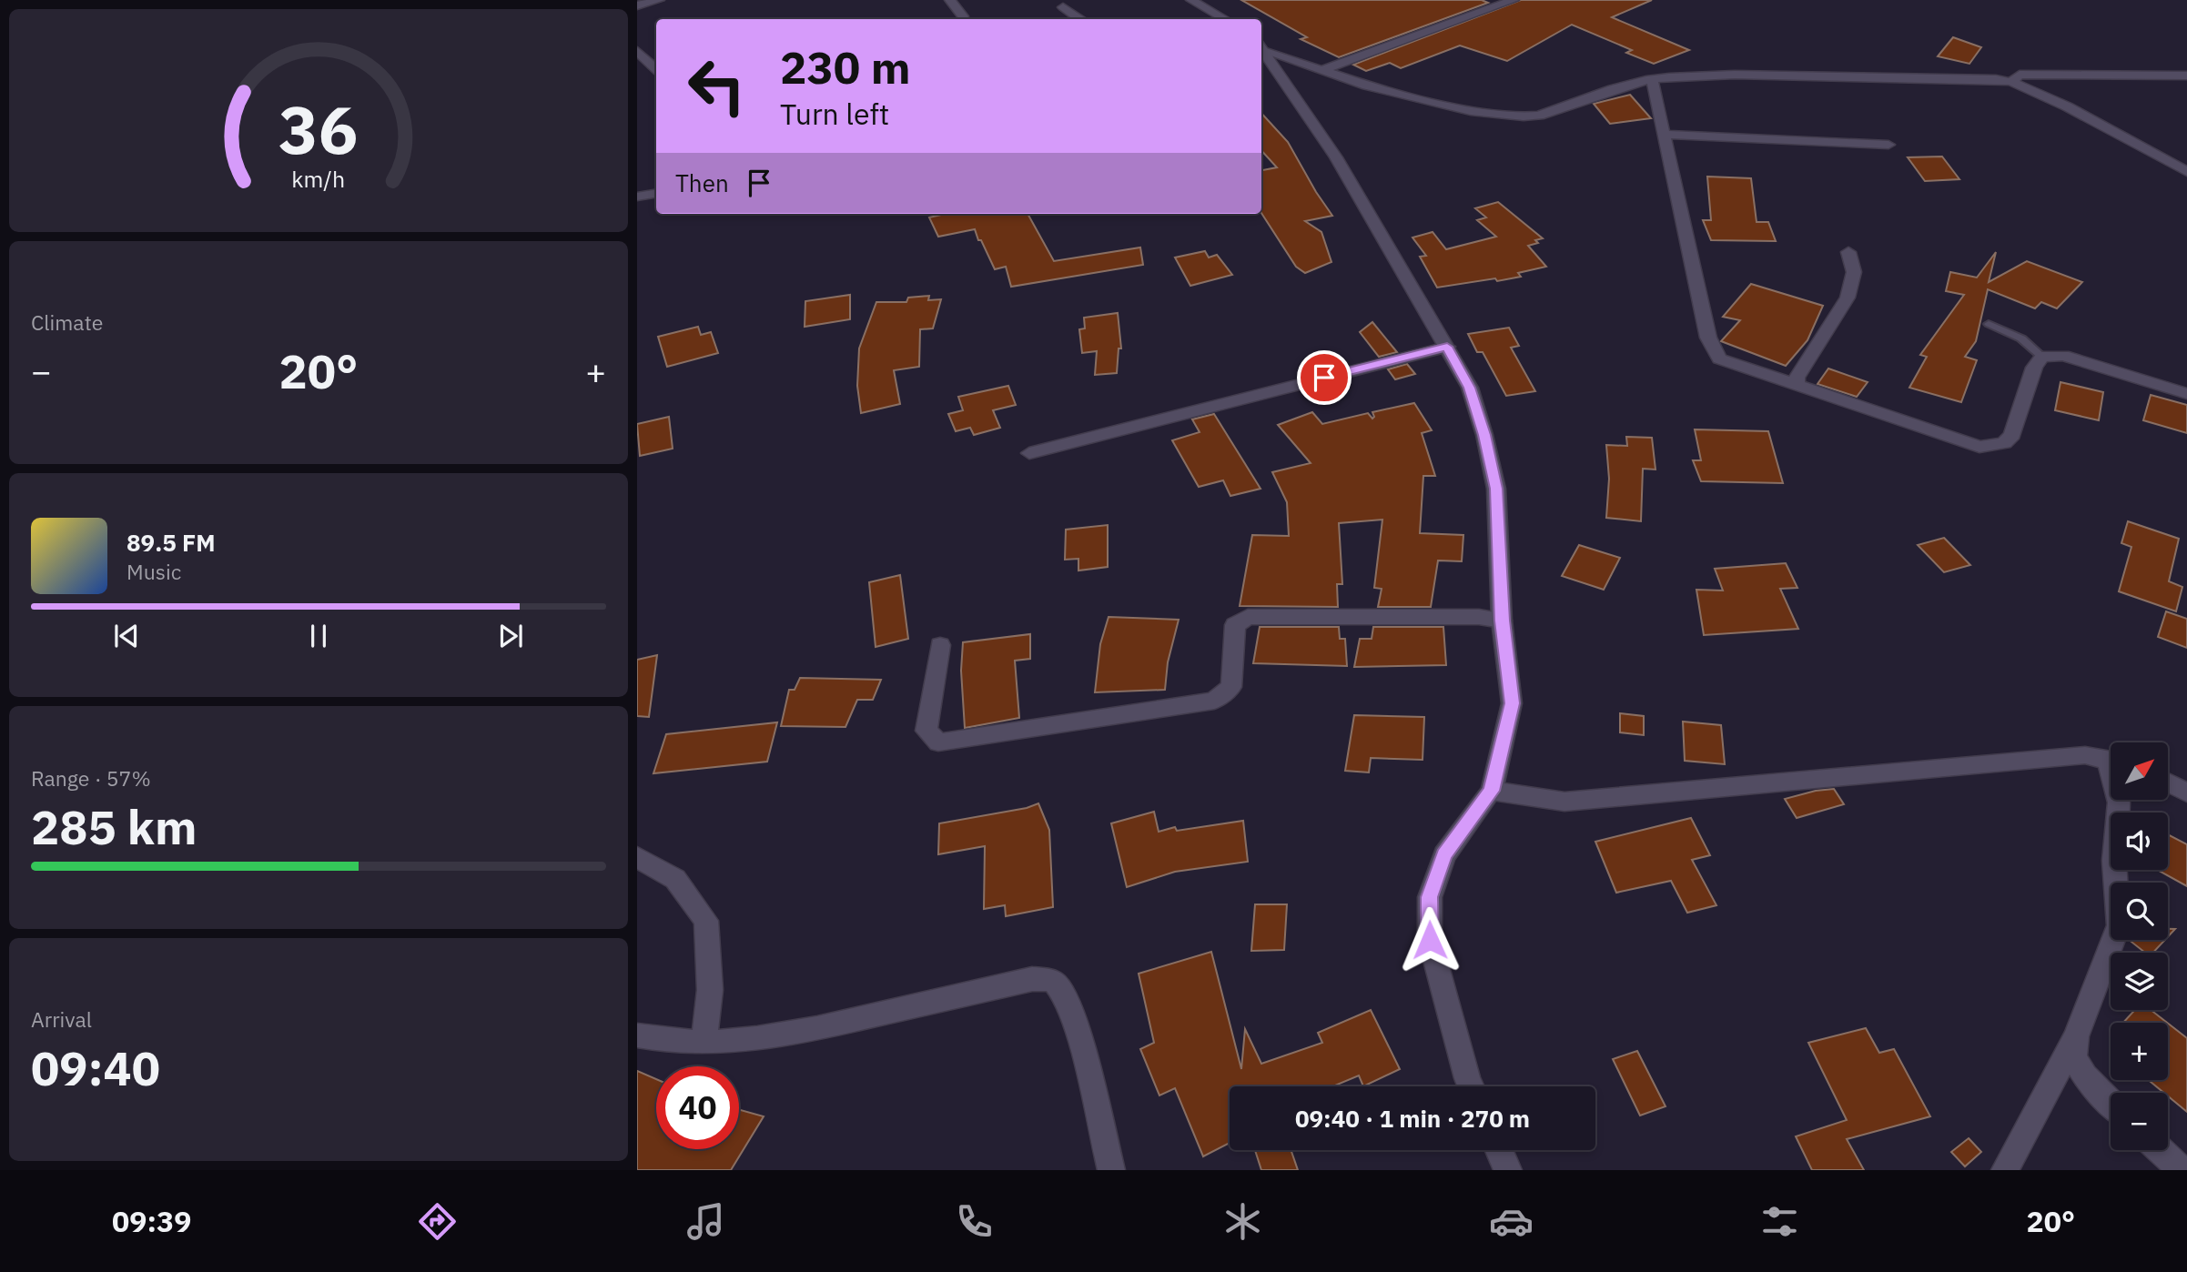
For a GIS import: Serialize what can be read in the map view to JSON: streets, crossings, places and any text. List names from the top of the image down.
{
  "north": "top right",
  "page": {
    "turn": ["230 m", "Turn left"],
    "then": "Then",
    "tile": [
      "Climate",
      ["Range · 57%", "285 km"],
      ["Arrival", "09:40"]
    ],
    "heat": ["−", "20°", "+"],
    "song": ["89.5 FM", "Music"],
    "map_buttons": ["+", "−"],
    "limit": "40",
    "trip": "09:40 · 1 min · 270 m",
    "tabs": ["09:39", "20°"],
    "gauge": ["36", "km/h"]
  }
}
